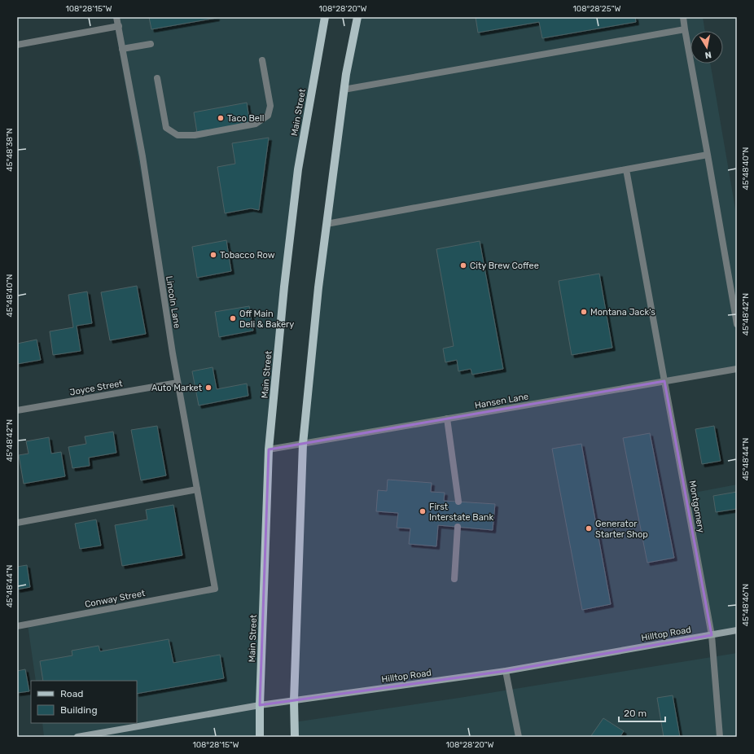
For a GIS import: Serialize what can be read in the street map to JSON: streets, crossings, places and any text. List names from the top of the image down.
{
  "streets": {
    "main road": ["Main Street", "Hilltop Road"],
    "street": [
      "Lincoln Lane",
      "Joyce Street",
      "Hansen Lane",
      "Montgomery",
      "Conway Street"
    ]
  },
  "crossings": [
    ["Main Street", "Hansen Lane"],
    ["Main Street", "Hilltop Road"],
    ["Lincoln Lane", "Joyce Street"],
    ["Lincoln Lane", "Conway Street"],
    ["Hansen Lane", "Montgomery"],
    ["Montgomery", "Hilltop Road"]
  ],
  "places": [
    "Taco Bell",
    "Tobacco Row",
    "City Brew Coffee",
    "Montana Jack's",
    "Off Main Deli & Bakery",
    "Auto Market",
    "First Interstate Bank",
    "Generator Starter Shop"
  ],
  "legend": ["Road", "Building"],
  "scale_bar": "20 m",
  "north": "bottom",
  "coordinates": [
    "108°28'15\"W",
    "108°28'20\"W",
    "108°28'25\"W",
    "45°48'38\"N",
    "45°48'40\"N",
    "45°48'42\"N",
    "45°48'44\"N",
    "45°48'46\"N"
  ]
}
